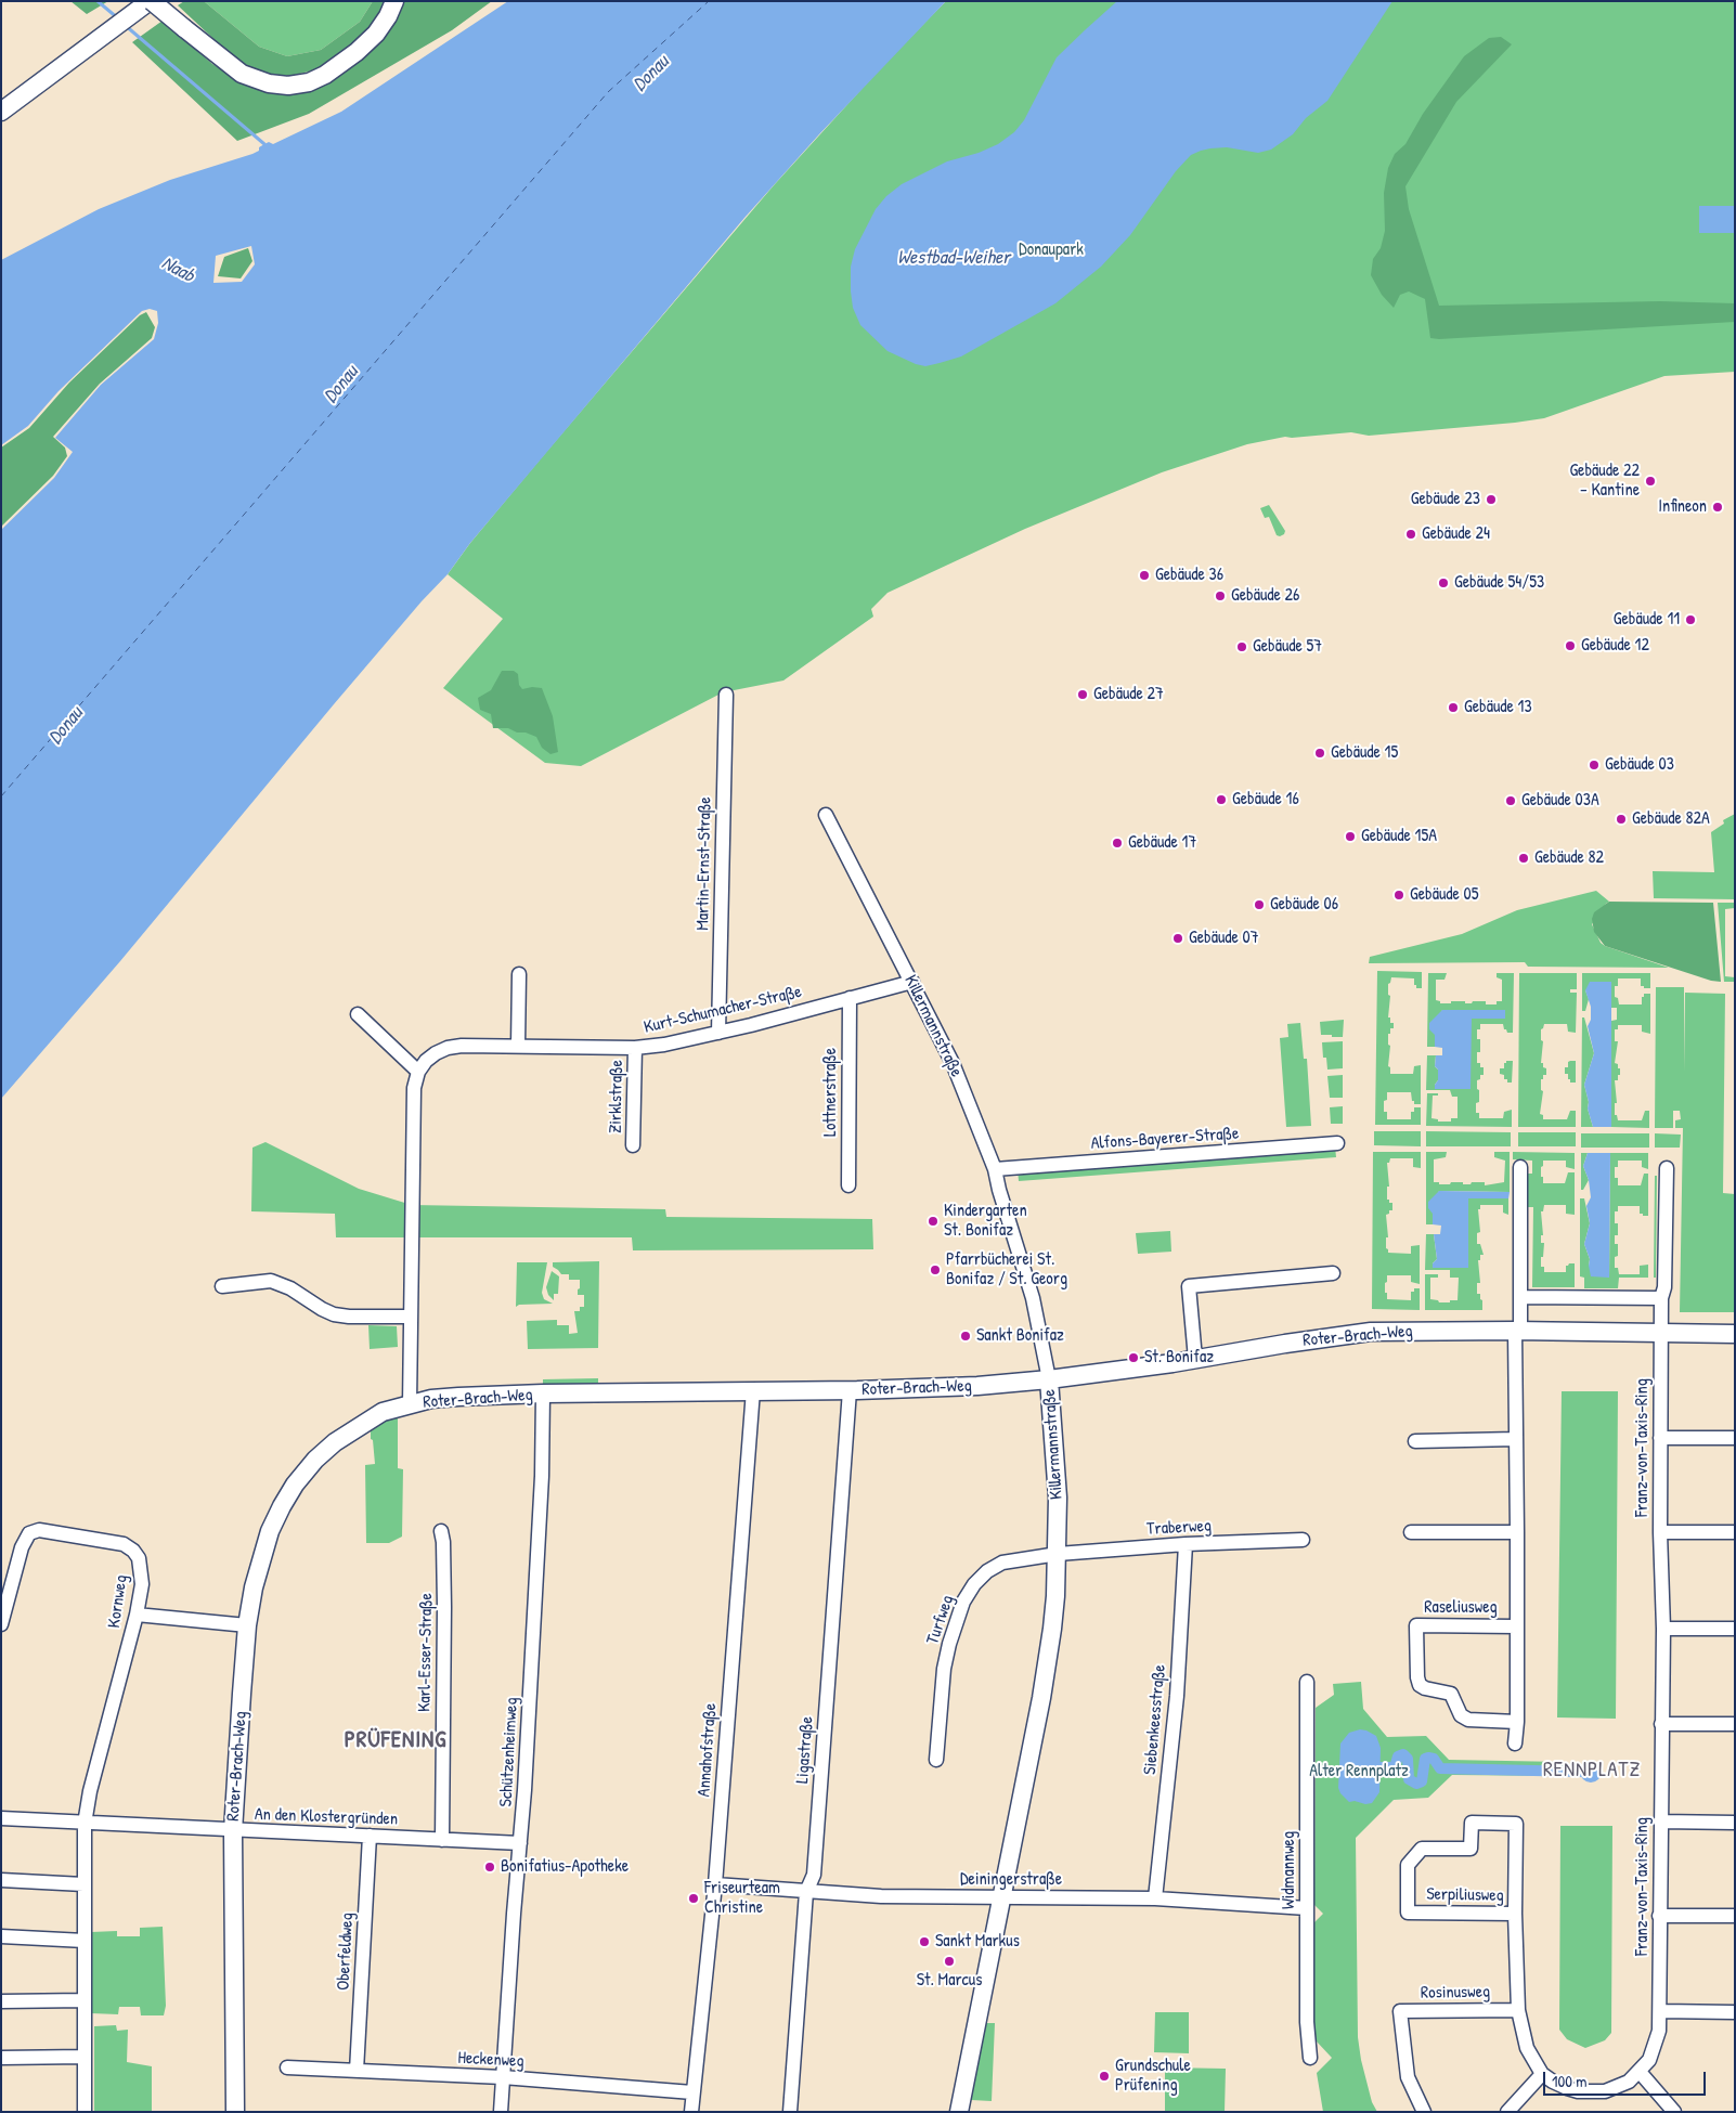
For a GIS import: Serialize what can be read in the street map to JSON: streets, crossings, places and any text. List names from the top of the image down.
{
  "streets": {
    "street": [
      "Martin-Ernst-Straße",
      "Kurt-Schumacher-Straße",
      "Killermannstraße",
      "Lottnerstraße",
      "Zirklstraße",
      "Alfons-Bayerer-Straße",
      "Roter-Brach-Weg",
      "Franz-von-Taxis-Ring",
      "Traberweg",
      "Kornweg",
      "Raseliusweg",
      "Turfweg",
      "Karl-Esser-Straße",
      "Siebenkeesstraße",
      "Annahofstraße",
      "Ligastraße",
      "Schützenheimweg",
      "An den Klostergründen",
      "Widmannweg",
      "Deiningerstraße",
      "Serpiliusweg",
      "Oberfeldweg",
      "Rosinusweg",
      "Heckenweg"
    ]
  },
  "crossings": [
    ["Martin-Ernst-Straße", "Kurt-Schumacher-Straße"],
    ["Kurt-Schumacher-Straße", "Killermannstraße"],
    ["Kurt-Schumacher-Straße", "Lottnerstraße"],
    ["Kurt-Schumacher-Straße", "Zirklstraße"],
    ["Killermannstraße", "Alfons-Bayerer-Straße"],
    ["Killermannstraße", "Roter-Brach-Weg"],
    ["Killermannstraße", "Traberweg"],
    ["Killermannstraße", "Turfweg"],
    ["Killermannstraße", "Deiningerstraße"],
    ["Roter-Brach-Weg", "Franz-von-Taxis-Ring"],
    ["Roter-Brach-Weg", "Annahofstraße"],
    ["Roter-Brach-Weg", "Ligastraße"],
    ["Roter-Brach-Weg", "Schützenheimweg"],
    ["Roter-Brach-Weg", "An den Klostergründen"],
    ["Traberweg", "Turfweg"],
    ["Traberweg", "Siebenkeesstraße"],
    ["Kornweg", "An den Klostergründen"],
    ["Karl-Esser-Straße", "An den Klostergründen"],
    ["Siebenkeesstraße", "Deiningerstraße"],
    ["Annahofstraße", "Deiningerstraße"],
    ["Annahofstraße", "Heckenweg"],
    ["Ligastraße", "Deiningerstraße"],
    ["Schützenheimweg", "An den Klostergründen"],
    ["Schützenheimweg", "Heckenweg"],
    ["An den Klostergründen", "Oberfeldweg"],
    ["Widmannweg", "Deiningerstraße"],
    ["Oberfeldweg", "Heckenweg"]
  ],
  "districts": ["PRÜFENING", "RENNPLATZ"],
  "water": ["Donau", "Westbad-Weiher", "Naab"],
  "parks": ["Donaupark", "Alter Rennplatz"],
  "places": [
    "Gebäude 22 – Kantine",
    "Gebäude 23",
    "Infineon",
    "Gebäude 24",
    "Gebäude 36",
    "Gebäude 54/53",
    "Gebäude 26",
    "Gebäude 11",
    "Gebäude 12",
    "Gebäude 57",
    "Gebäude 27",
    "Gebäude 13",
    "Gebäude 15",
    "Gebäude 03",
    "Gebäude 16",
    "Gebäude 03A",
    "Gebäude 82A",
    "Gebäude 15A",
    "Gebäude 17",
    "Gebäude 82",
    "Gebäude 05",
    "Gebäude 06",
    "Gebäude 07",
    "Kindergarten St. Bonifaz",
    "Pfarrbücherei St. Bonifaz / St. Georg",
    "Sankt Bonifaz",
    "St. Bonifaz",
    "Bonifatius-Apotheke",
    "Friseurteam Christine",
    "Sankt Markus",
    "St. Marcus",
    "Grundschule Prüfening"
  ],
  "scale_bar": "100 m"
}
